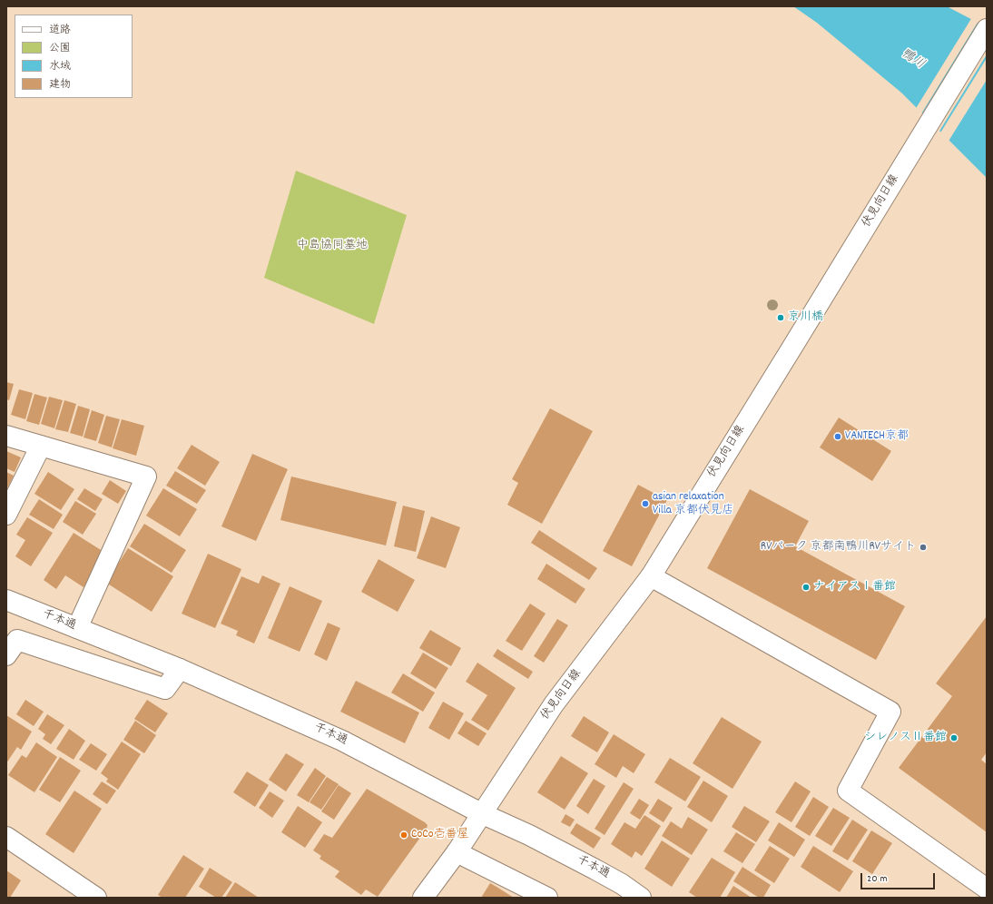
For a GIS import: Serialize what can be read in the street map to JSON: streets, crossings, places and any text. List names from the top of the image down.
{
  "streets": {
    "street": ["伏見向日線", "千本通"]
  },
  "crossings": [
    ["伏見向日線", "千本通"]
  ],
  "water": ["鴨川"],
  "parks": ["中島協同墓地"],
  "places": [
    "京川橋",
    "VANTECH京都",
    "asian relaxation Villa 京都伏見店",
    "RVパーク 京都南鴨川RVサイト",
    "ナイアスⅠ番館",
    "シレノスⅡ番館",
    "CoCo壱番屋"
  ],
  "legend": [
    "道路",
    "公園",
    "水域",
    "建物"
  ],
  "scale_bar": "20 m"
}
